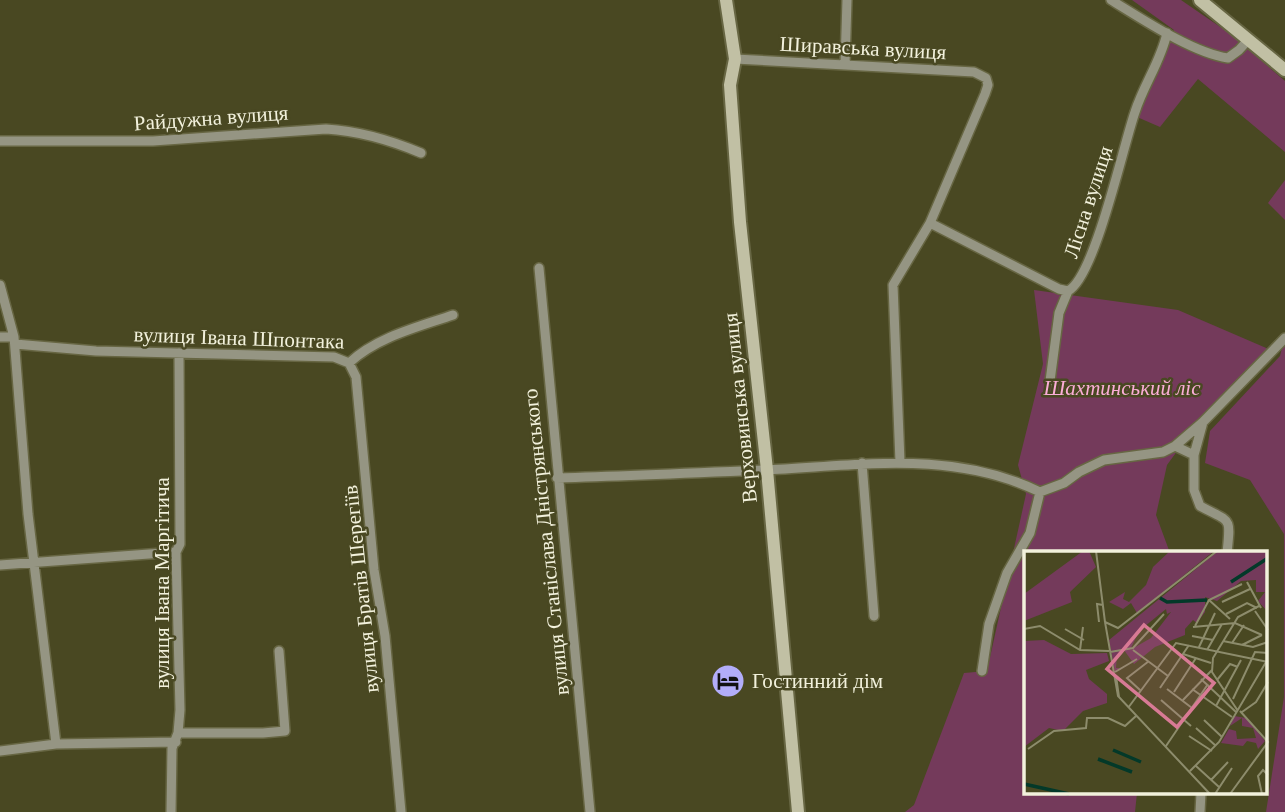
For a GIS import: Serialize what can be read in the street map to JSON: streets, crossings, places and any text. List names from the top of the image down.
{
  "streets": {
    "street": [
      "Ширавська вулиця",
      "Райдужна вулиця",
      "Лісна вулиця",
      "вулиця Івана Шпонтака",
      "Верховинська вулиця",
      "вулиця Станіслава Дністрянського",
      "вулиця Івана Маргітича",
      "вулиця Братів Шерегіїв"
    ]
  },
  "crossings": [
    ["Ширавська вулиця", "Верховинська вулиця"],
    ["вулиця Івана Шпонтака", "вулиця Івана Маргітича"],
    ["вулиця Івана Шпонтака", "вулиця Братів Шерегіїв"]
  ],
  "parks": ["Шахтинський ліс"],
  "places": {
    "hotel": ["Гостинний дім"]
  }
}
